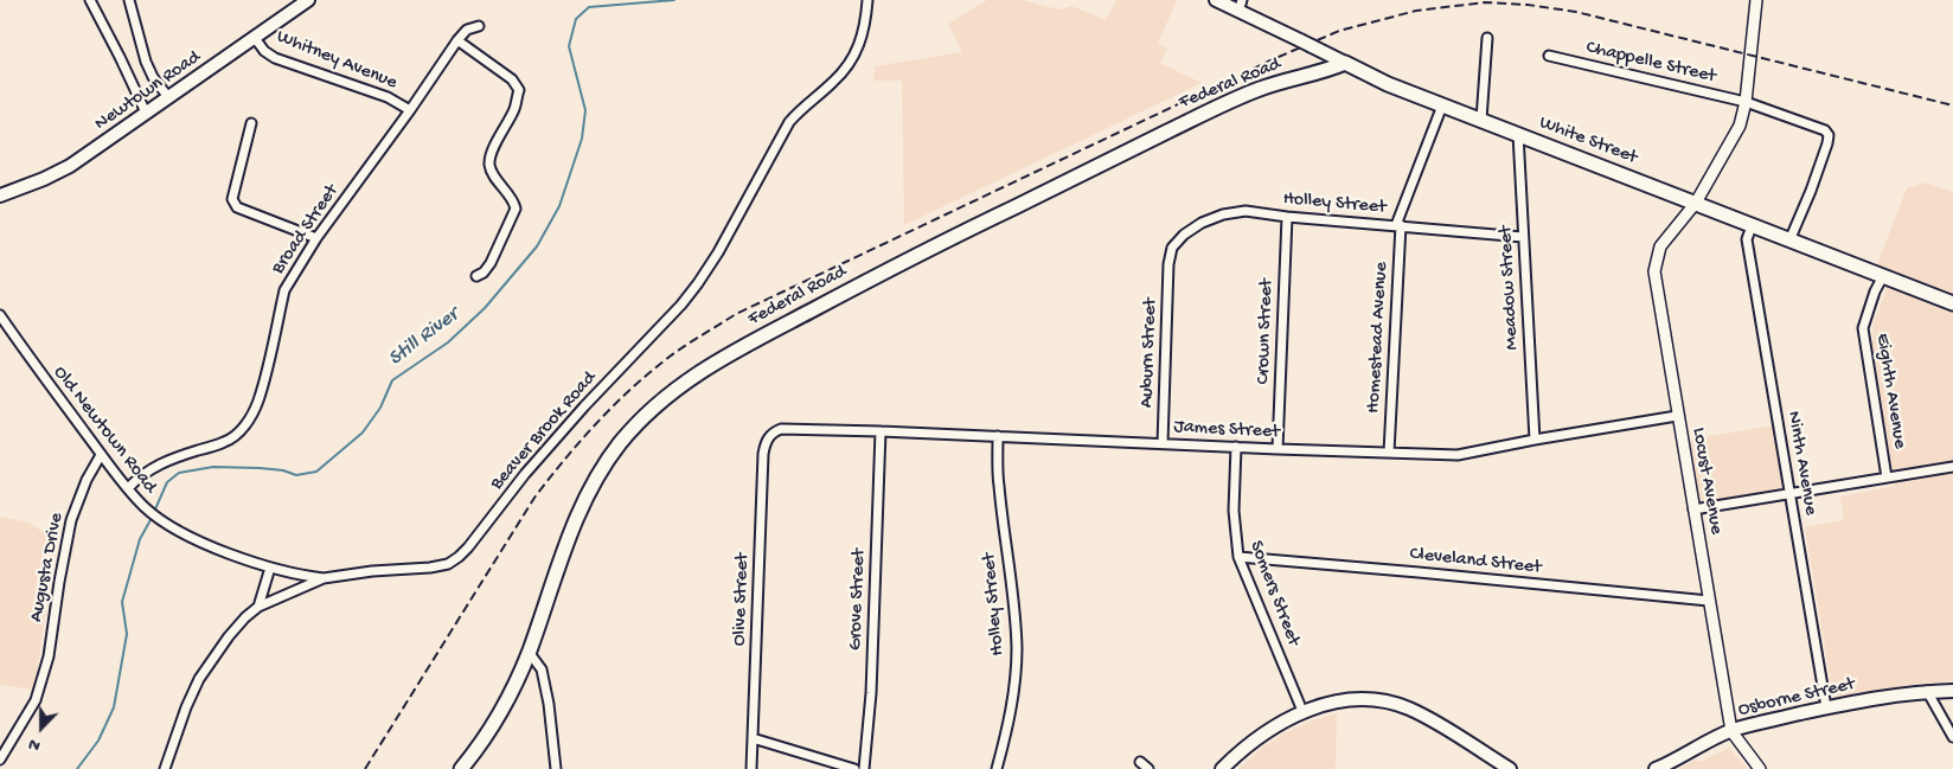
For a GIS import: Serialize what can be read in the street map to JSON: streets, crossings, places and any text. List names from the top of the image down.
{
  "streets": {
    "main road": [
      "Federal Road",
      "Newtown Road",
      "White Street",
      "Osborne Street"
    ],
    "street": [
      "Whitney Avenue",
      "Chappelle Street",
      "Holley Street",
      "Broad Street",
      "Meadow Street",
      "Crown Street",
      "Homestead Avenue",
      "Auburn Street",
      "Eighth Avenue",
      "Old Newtown Road",
      "James Street",
      "Beaver Brook Road",
      "Ninth Avenue",
      "Locust Avenue",
      "Cleveland Street",
      "Augusta Drive",
      "Somers Street",
      "Olive Street",
      "Grove Street"
    ]
  },
  "crossings": [
    ["Whitney Avenue", "Newtown Road"],
    ["Whitney Avenue", "Broad Street"],
    ["Chappelle Street", "White Street"],
    ["Chappelle Street", "Locust Avenue"],
    ["Federal Road", "White Street"],
    ["White Street", "Meadow Street"],
    ["White Street", "Homestead Avenue"],
    ["White Street", "Eighth Avenue"],
    ["White Street", "Ninth Avenue"],
    ["White Street", "Locust Avenue"],
    ["Holley Street", "Meadow Street"],
    ["Holley Street", "Crown Street"],
    ["Holley Street", "Homestead Avenue"],
    ["Holley Street", "Auburn Street"],
    ["Holley Street", "James Street"],
    ["Broad Street", "Old Newtown Road"],
    ["Meadow Street", "James Street"],
    ["Crown Street", "James Street"],
    ["Homestead Avenue", "James Street"],
    ["Auburn Street", "James Street"],
    ["Old Newtown Road", "Beaver Brook Road"],
    ["Old Newtown Road", "Augusta Drive"],
    ["James Street", "Locust Avenue"],
    ["James Street", "Somers Street"],
    ["James Street", "Olive Street"],
    ["James Street", "Grove Street"],
    ["Ninth Avenue", "Osborne Street"],
    ["Locust Avenue", "Cleveland Street"],
    ["Locust Avenue", "Osborne Street"],
    ["Cleveland Street", "Somers Street"]
  ],
  "water": ["Still River"],
  "north": "bottom"
}
